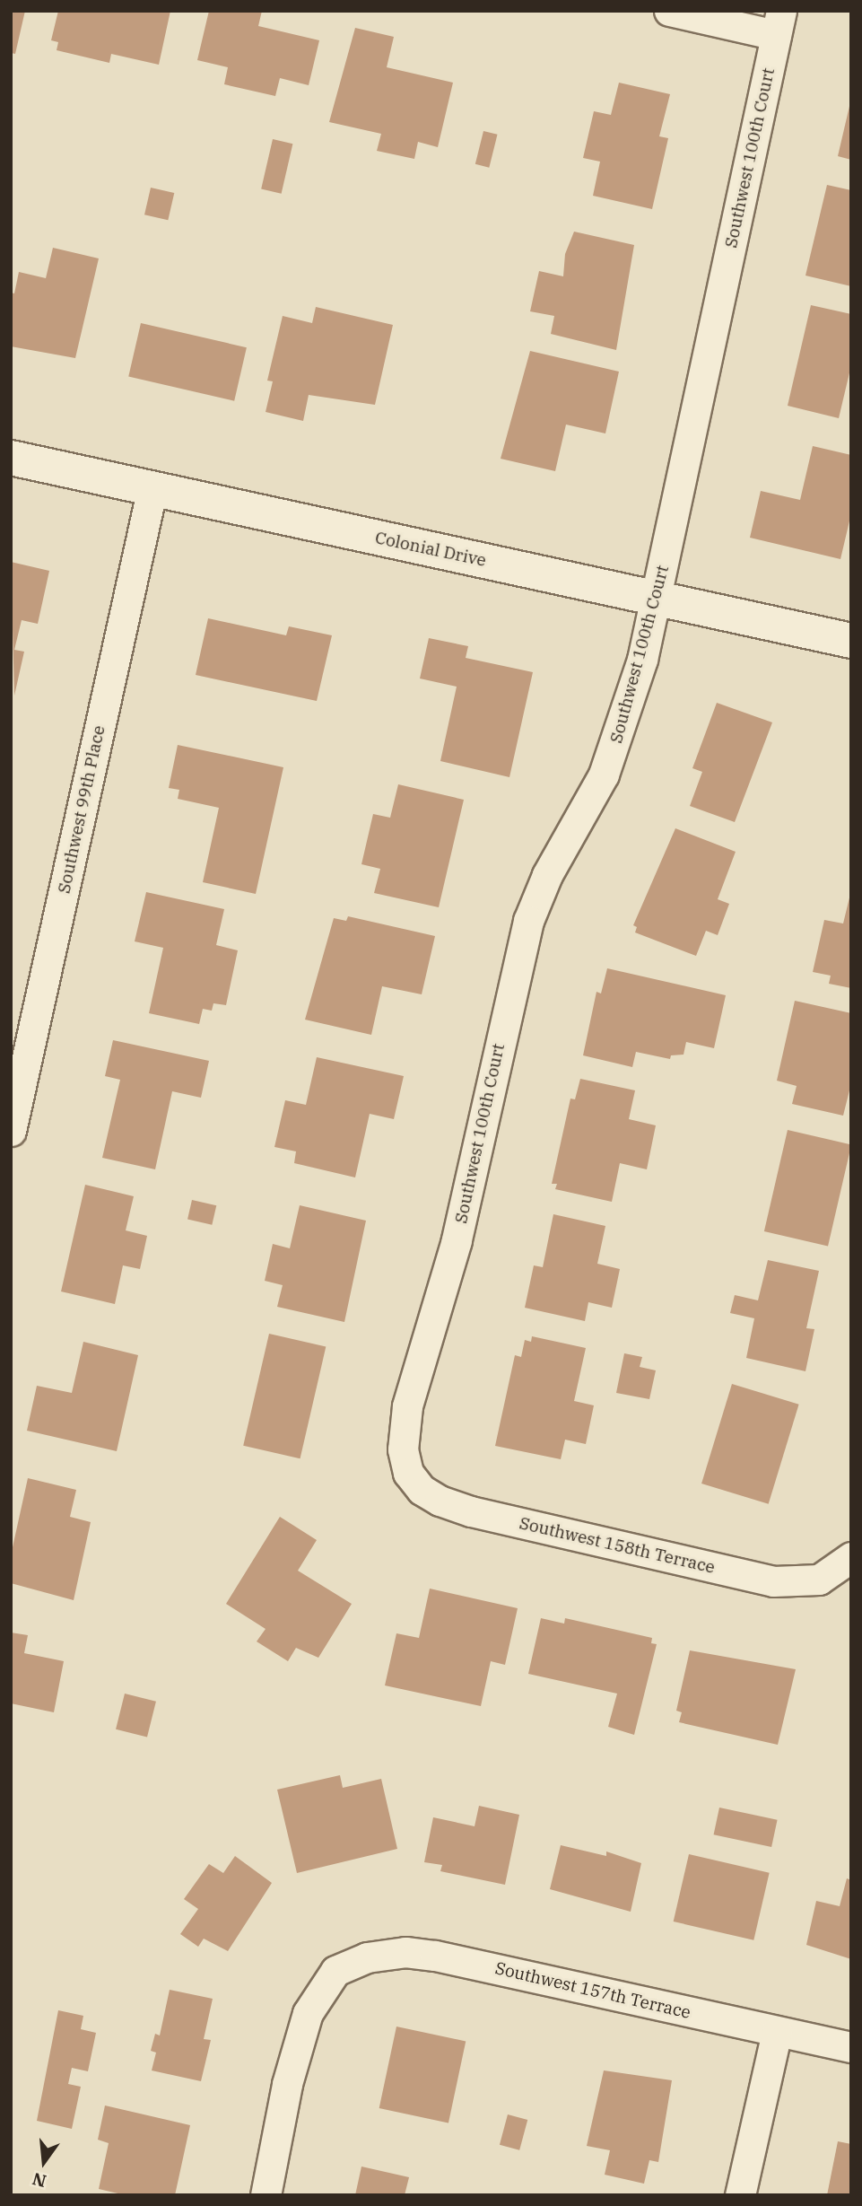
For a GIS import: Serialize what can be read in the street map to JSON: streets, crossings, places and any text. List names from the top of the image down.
{
  "streets": {
    "street": [
      "Southwest 100th Court",
      "Colonial Drive",
      "Southwest 99th Place",
      "Southwest 158th Terrace",
      "Southwest 157th Terrace"
    ]
  },
  "crossings": [
    ["Southwest 100th Court", "Colonial Drive"],
    ["Southwest 100th Court", "Southwest 158th Terrace"],
    ["Colonial Drive", "Southwest 99th Place"]
  ],
  "north": "bottom"
}
